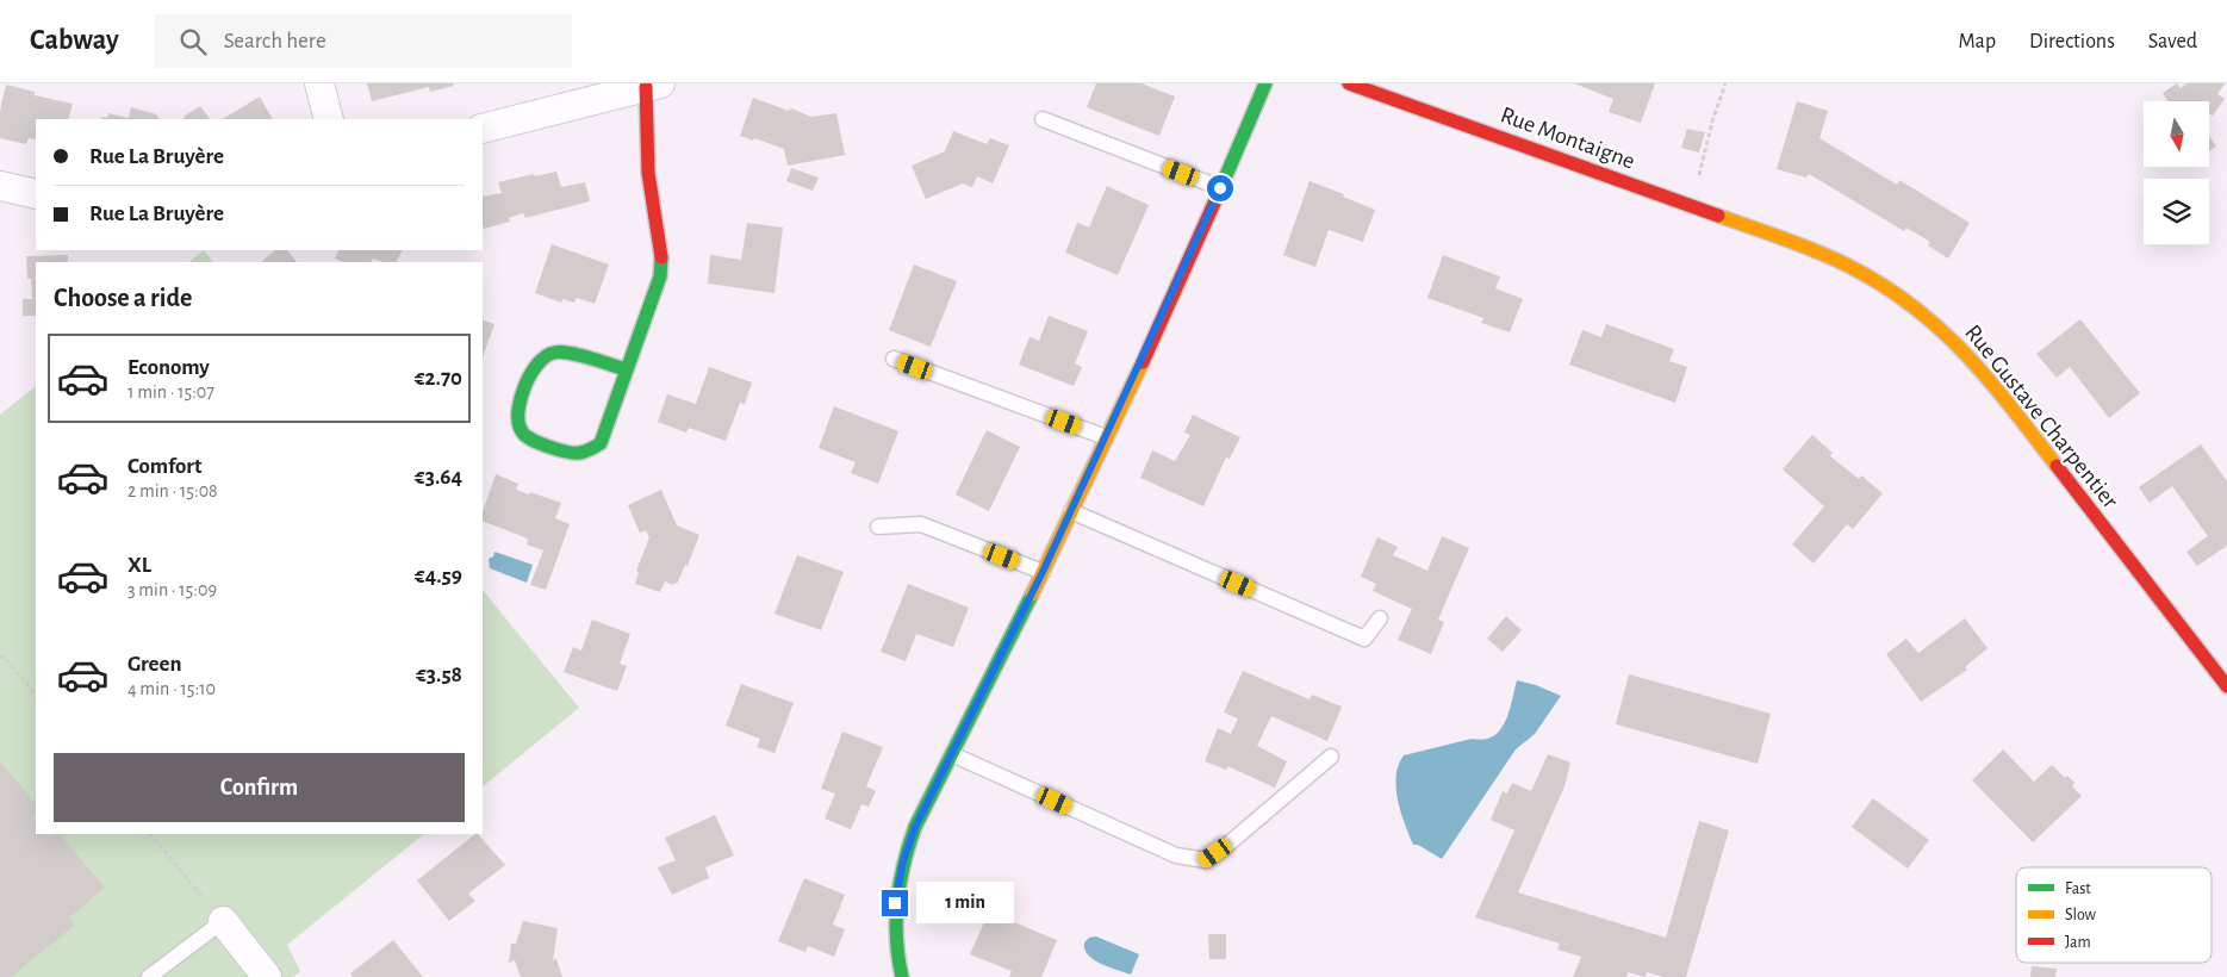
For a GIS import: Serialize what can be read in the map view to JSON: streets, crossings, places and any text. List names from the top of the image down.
{
  "streets": {
    "street": ["Rue Montaigne", "Rue Gustave Charpentier"]
  },
  "crossings": [
    ["Rue Montaigne", "Rue Gustave Charpentier"]
  ],
  "legend": ["Fast", "Slow", "Jam"],
  "north": "bottom",
  "page": {
    "header": "Cabway",
    "search": "Search here",
    "nav": ["Map", "Directions", "Saved"],
    "banner": ["Rue La Bruyère", "Rue La Bruyère"],
    "heading": "Choose a ride",
    "list": [
      {
        "name": "Economy",
        "note": "1 min · 15:07",
        "value": "€2.70"
      },
      {
        "name": "Comfort",
        "note": "2 min · 15:08",
        "value": "€3.64"
      },
      {
        "name": "XL",
        "note": "3 min · 15:09",
        "value": "€4.59"
      },
      {
        "name": "Green",
        "note": "4 min · 15:10",
        "value": "€3.58"
      }
    ],
    "buttons": "Confirm",
    "bubble": "1 min"
  }
}
